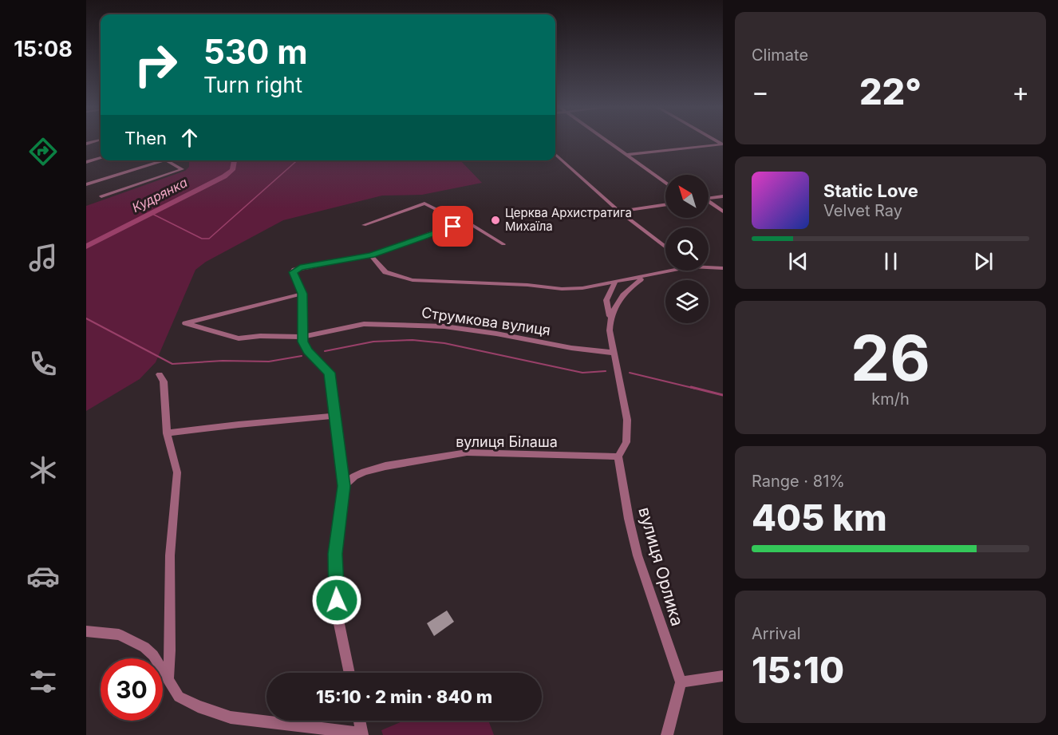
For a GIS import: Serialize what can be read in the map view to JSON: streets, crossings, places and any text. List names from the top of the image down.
{
  "streets": {
    "street": ["Струмкова вулиця", "вулиця Білаша", "вулиця Орлика"]
  },
  "crossings": [
    ["вулиця Білаша", "вулиця Орлика"]
  ],
  "water": ["Кудрянка"],
  "places": ["Церква Архистратига Михаїла"],
  "north": "top left",
  "page": {
    "tabs": "15:08",
    "tile": [
      "Climate",
      ["26", "km/h"],
      ["Range · 81%", "405 km"],
      ["Arrival", "15:10"]
    ],
    "turn": ["530 m", "Turn right"],
    "heat": ["−", "22°", "+"],
    "then": "Then",
    "song": ["Static Love", "Velvet Ray"],
    "limit": "30",
    "trip": "15:10 · 2 min · 840 m"
  }
}
